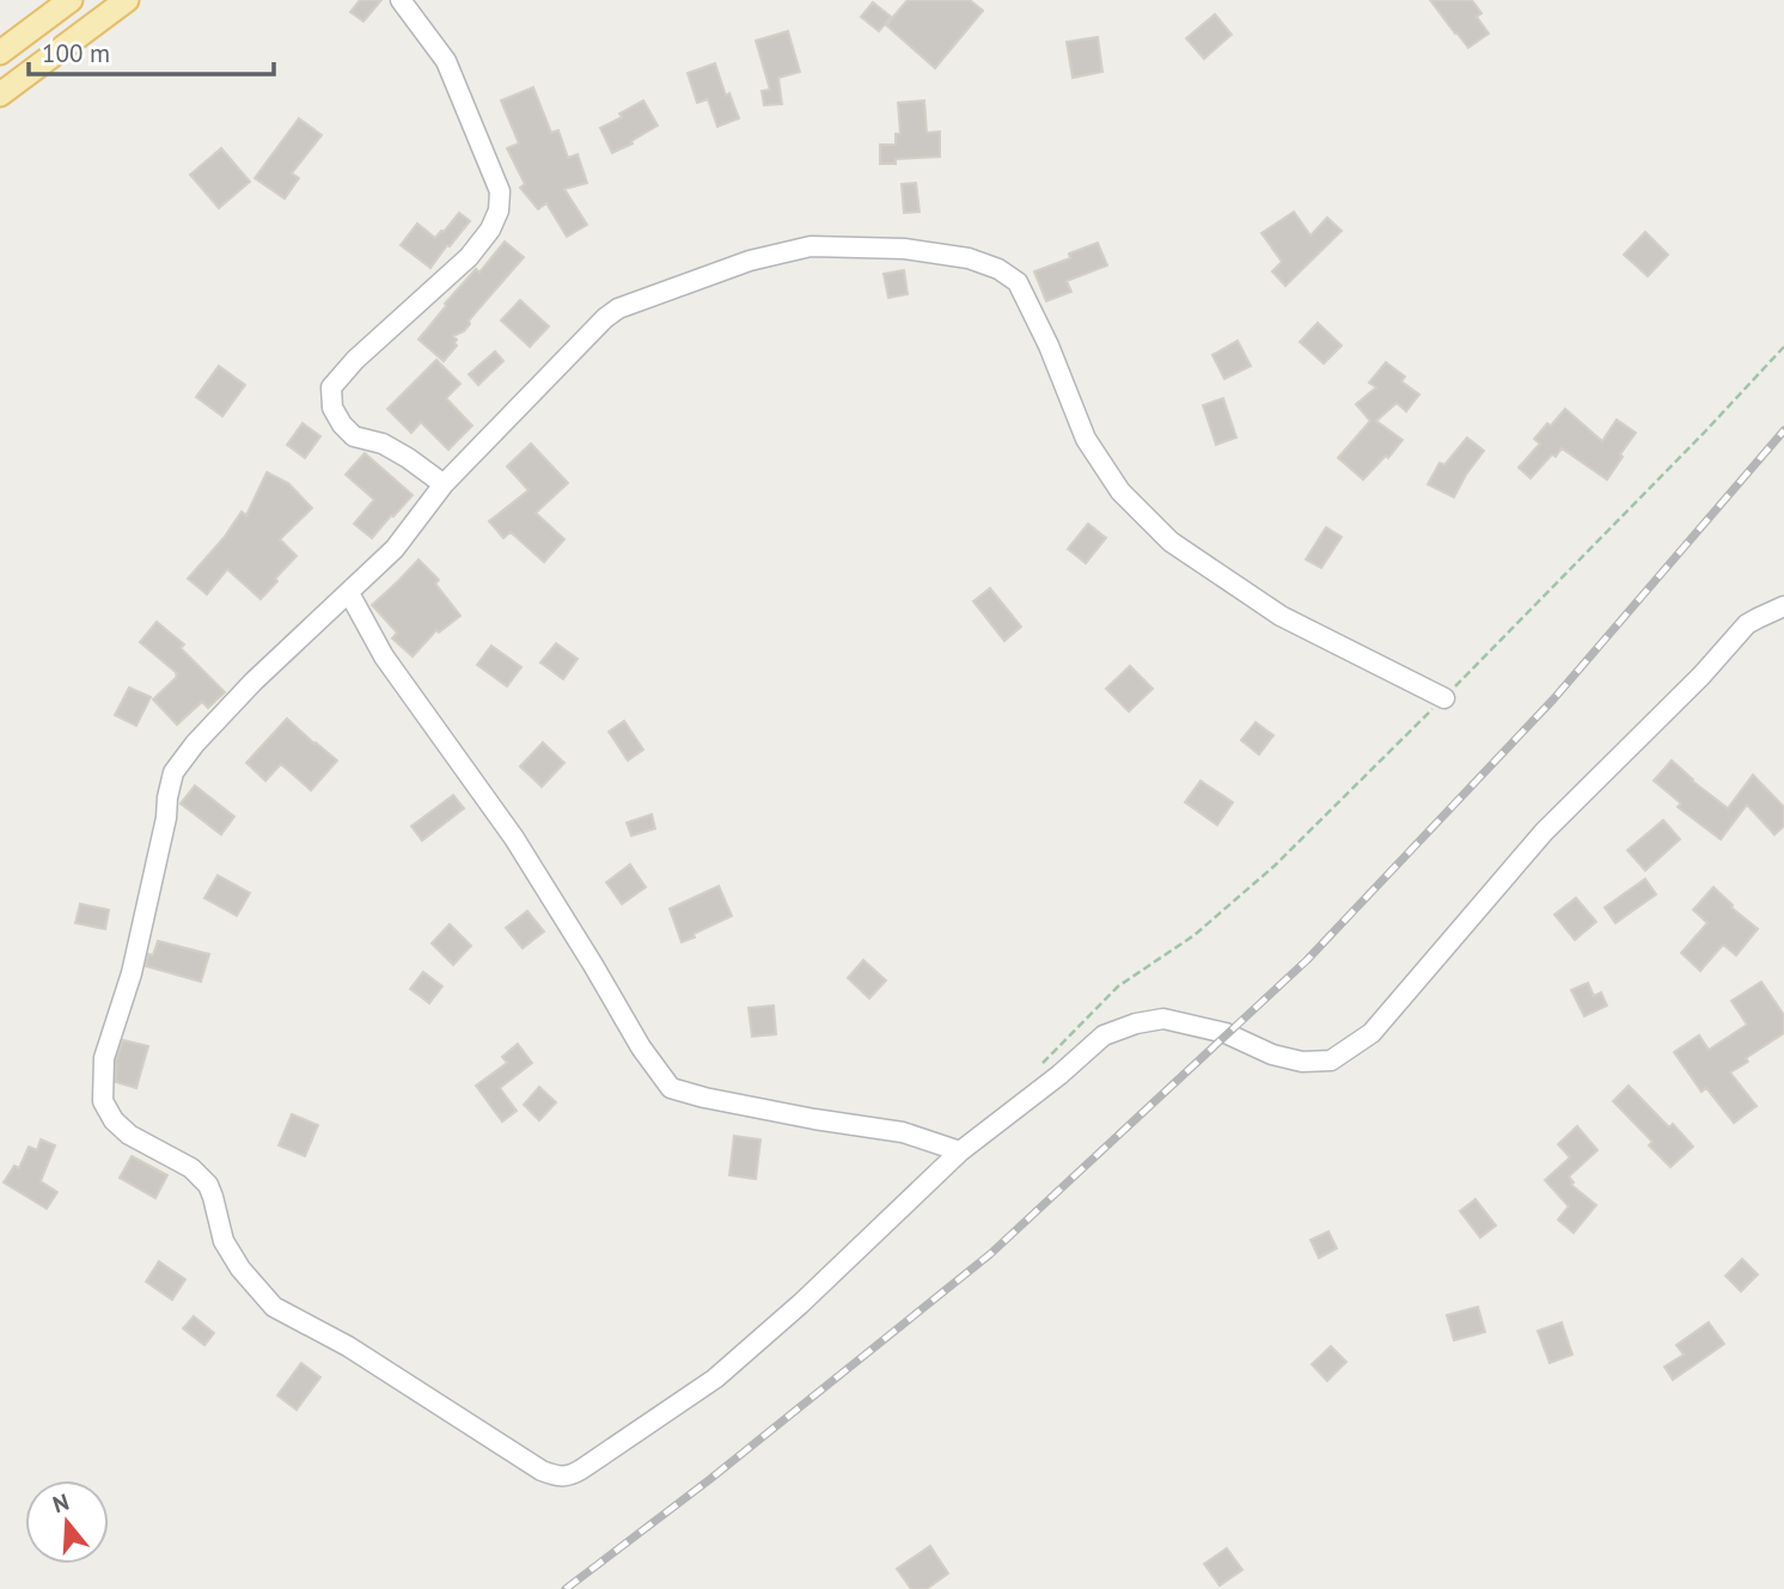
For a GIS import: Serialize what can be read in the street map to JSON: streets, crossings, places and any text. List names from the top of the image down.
{
  "scale_bar": "100 m",
  "north": "top"
}
